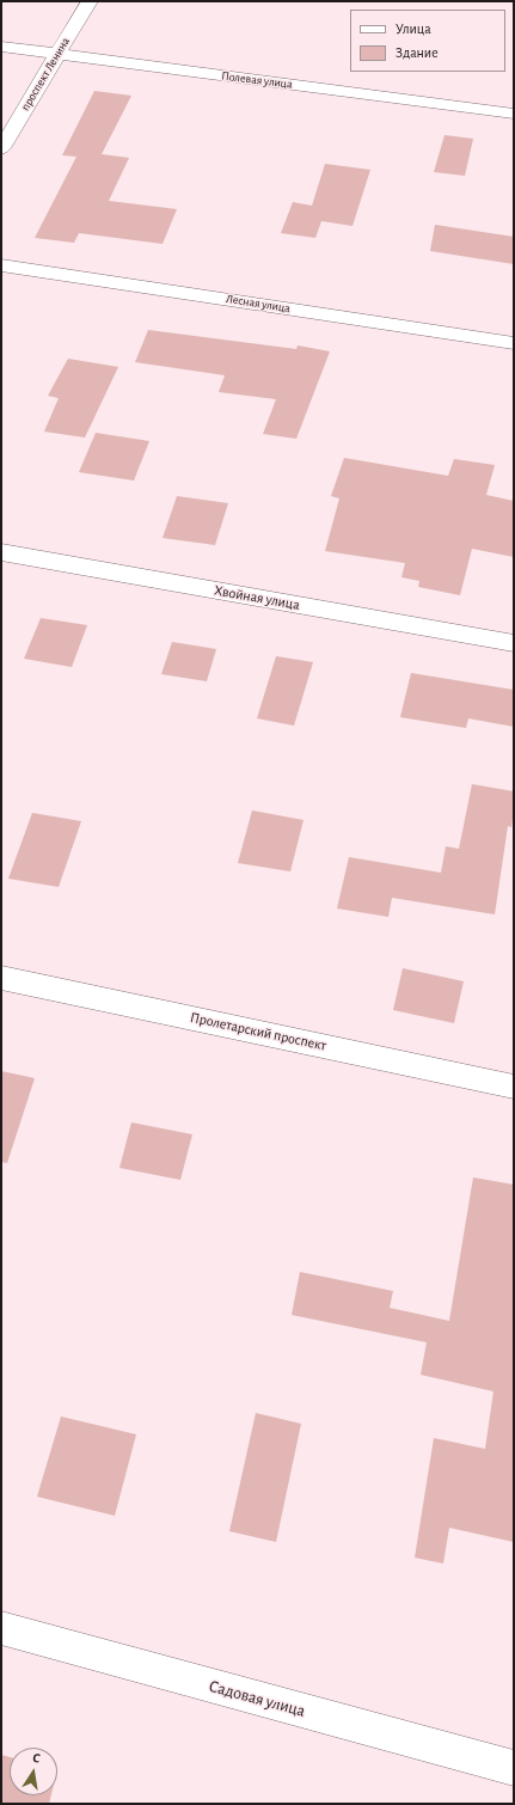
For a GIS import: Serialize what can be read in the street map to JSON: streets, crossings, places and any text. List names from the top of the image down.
{
  "streets": {
    "street": [
      "проспект Ленина",
      "Полевая улица",
      "Лесная улица",
      "Хвойная улица",
      "Пролетарский проспект",
      "Садовая улица"
    ]
  },
  "crossings": [
    ["проспект Ленина", "Полевая улица"]
  ],
  "legend": ["Улица", "Здание"],
  "north": "top"
}
